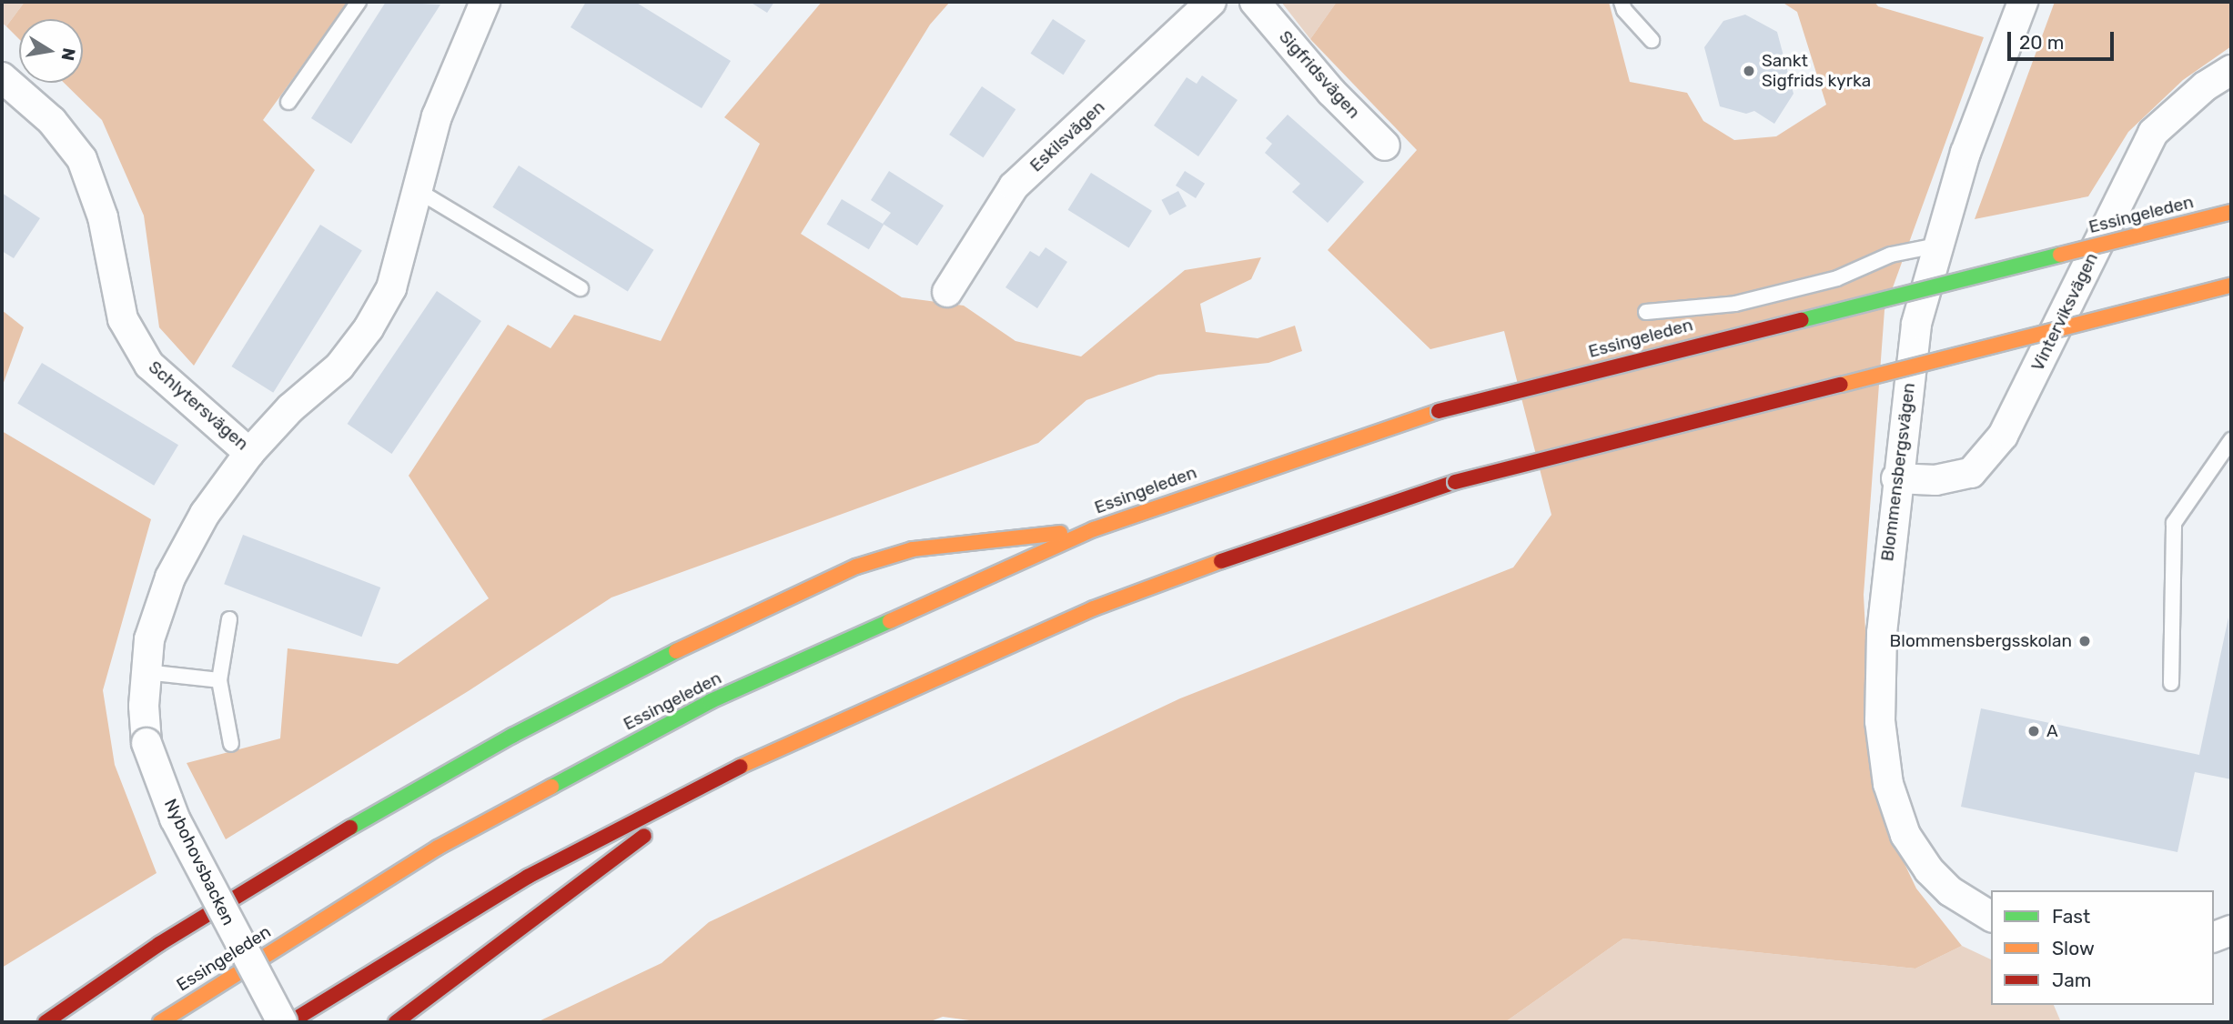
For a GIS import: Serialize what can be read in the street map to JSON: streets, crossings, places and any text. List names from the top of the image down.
{
  "streets": {
    "highway": ["Essingeleden"],
    "street": [
      "Sigfridsvägen",
      "Eskilsvägen",
      "Vinterviksvägen",
      "Schlytersvägen",
      "Blommensbergsvägen",
      "Nybohovsbacken"
    ]
  },
  "crossings": [
    ["Vinterviksvägen", "Blommensbergsvägen"],
    ["Schlytersvägen", "Nybohovsbacken"]
  ],
  "places": ["Sankt Sigfrids kyrka", "Blommensbergsskolan", "A"],
  "legend": ["Fast", "Slow", "Jam"],
  "scale_bar": "20 m",
  "north": "right"
}
